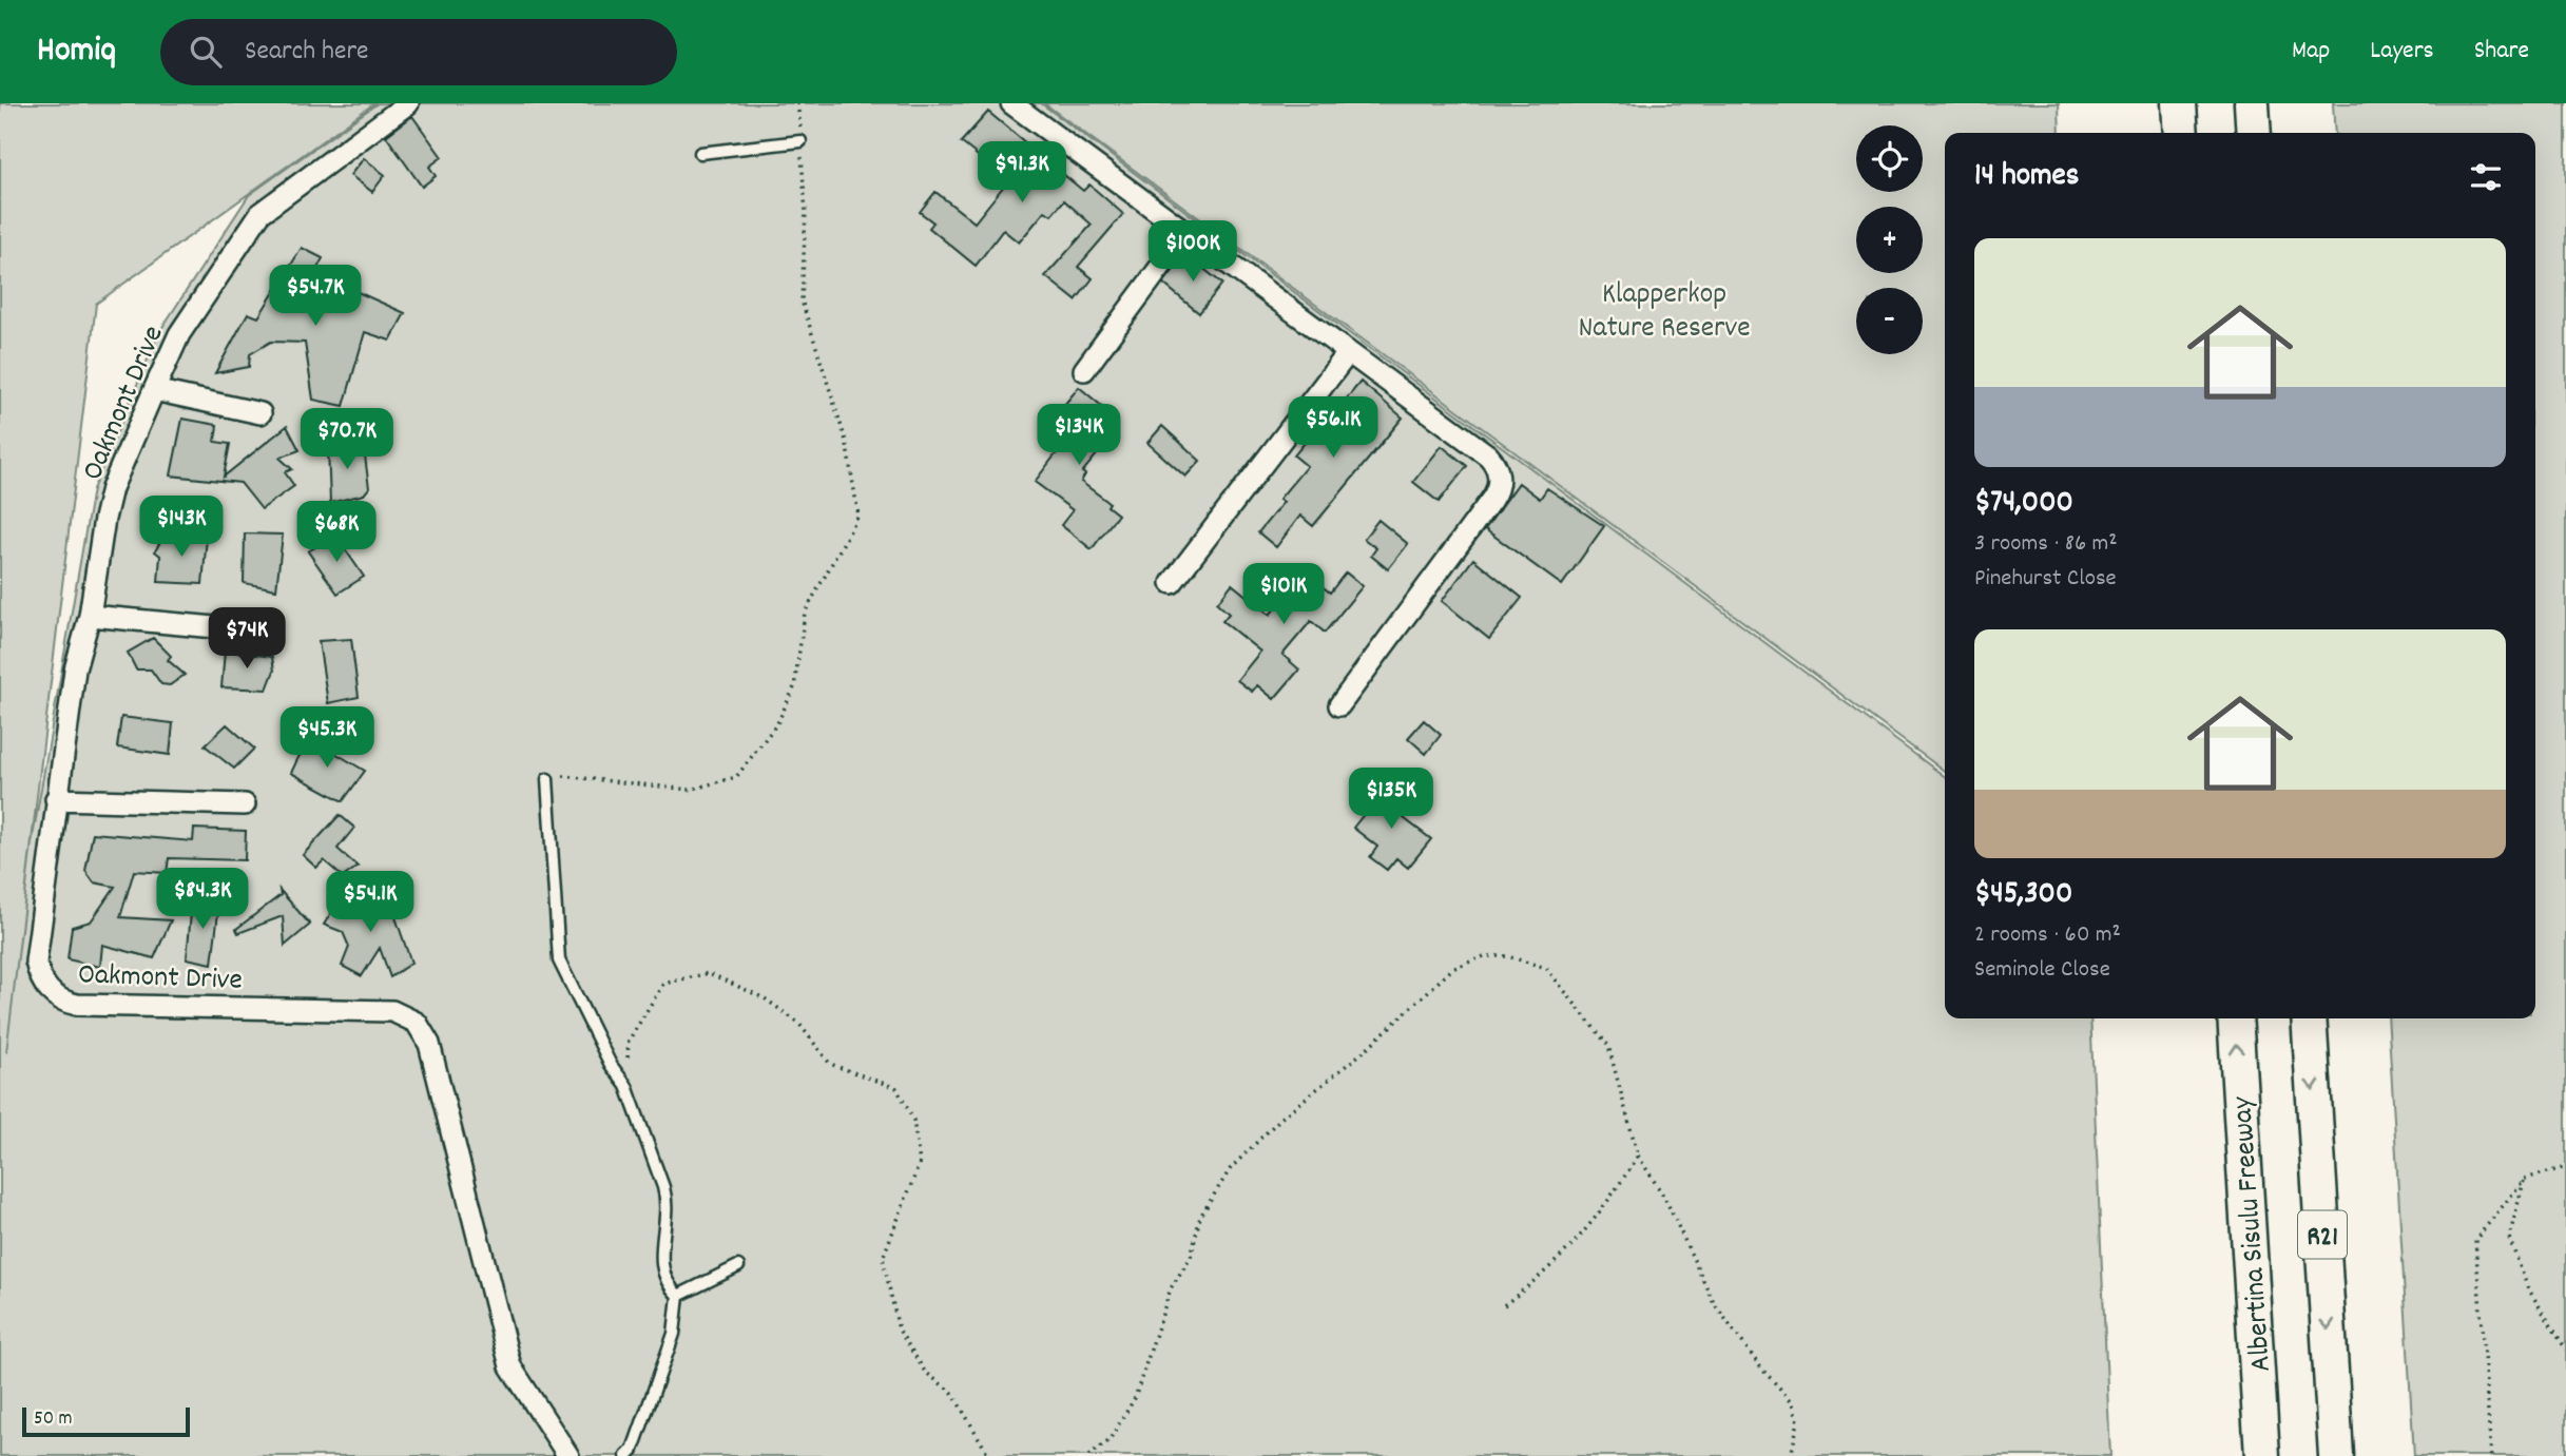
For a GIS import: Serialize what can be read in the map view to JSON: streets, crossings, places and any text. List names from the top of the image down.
{
  "streets": {
    "highway": ["Albertina Sisulu Freeway", "R21"],
    "street": ["Oakmont Drive"]
  },
  "parks": ["Klapperkop Nature Reserve"],
  "scale_bar": "50 m",
  "page": {
    "header": "Homiq",
    "search": "Search here",
    "nav": ["Map", "Layers", "Share"],
    "map_buttons": ["+", "−"],
    "heading": "14 homes",
    "price": [
      "$91.3K",
      "$100K",
      "$54.7K",
      "$56.1K",
      "$134K",
      "$70.7K",
      "$143K",
      "$68K",
      "$101K",
      "$74K",
      "$45.3K",
      "$135K",
      "$84.3K",
      "$54.1K"
    ],
    "list": [
      {
        "name": "$74,000",
        "note": "3 rooms · 86 m² · Pinehurst Close"
      },
      {
        "name": "$45,300",
        "note": "2 rooms · 60 m² · Seminole Close"
      }
    ],
    "scale": "50 m"
  }
}
